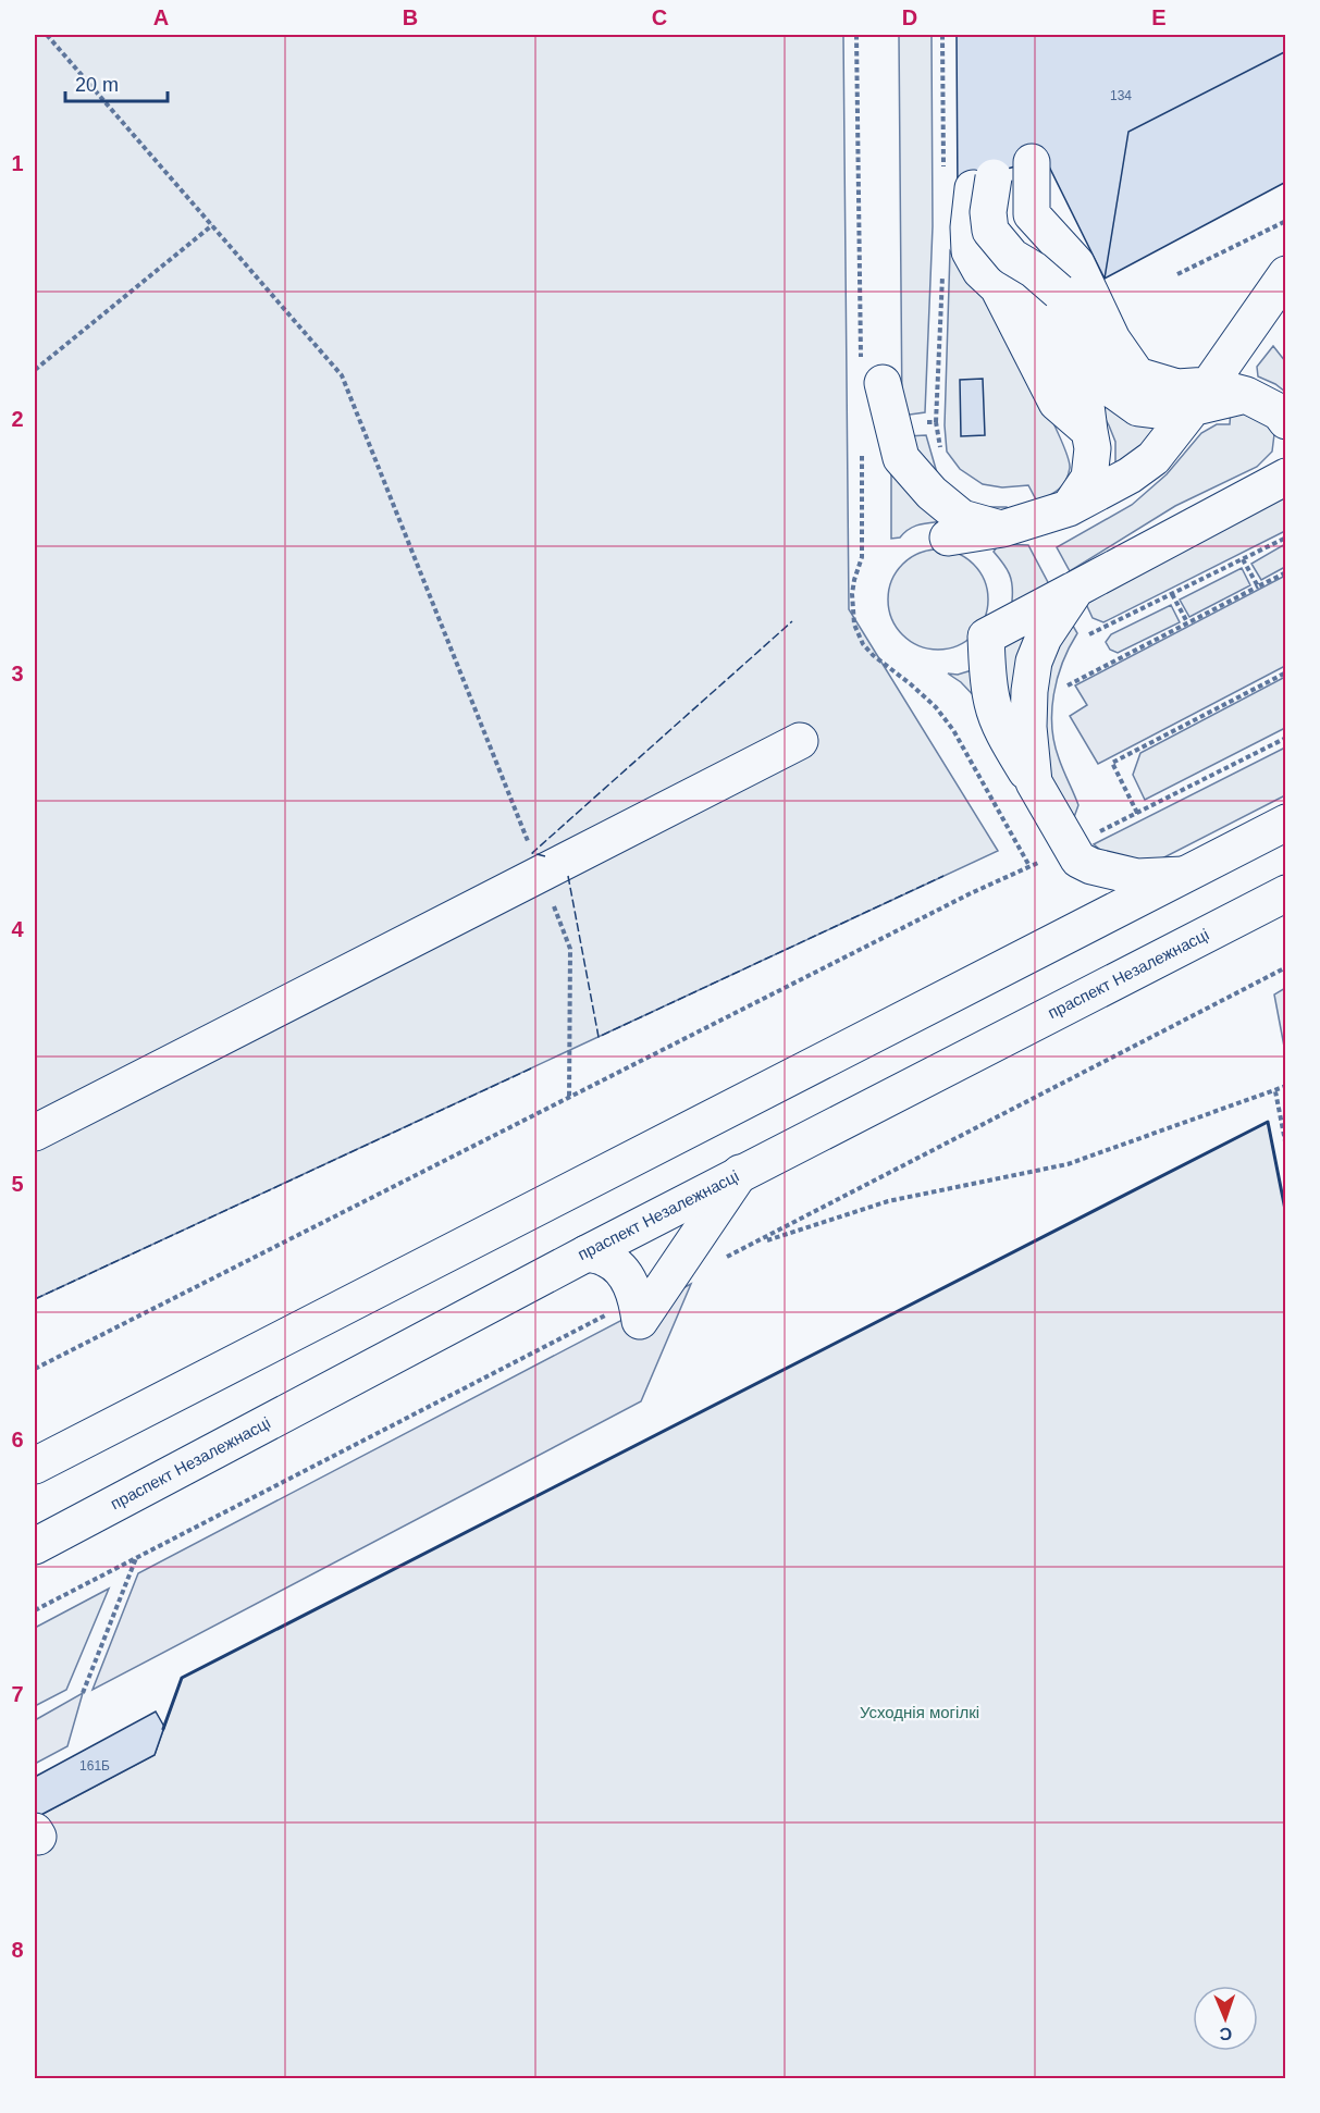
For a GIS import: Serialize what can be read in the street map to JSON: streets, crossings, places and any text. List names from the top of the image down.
{
  "streets": {
    "main road": ["праспект Незалежнасці"]
  },
  "parks": ["Усходнія могілкі"],
  "house_numbers": ["134", "161Б"],
  "scale_bar": "20 m",
  "north": "bottom",
  "grid": {
    "columns": [
      "A",
      "B",
      "C",
      "D",
      "E"
    ],
    "rows": [
      "1",
      "2",
      "3",
      "4",
      "5",
      "6",
      "7",
      "8"
    ]
  }
}
